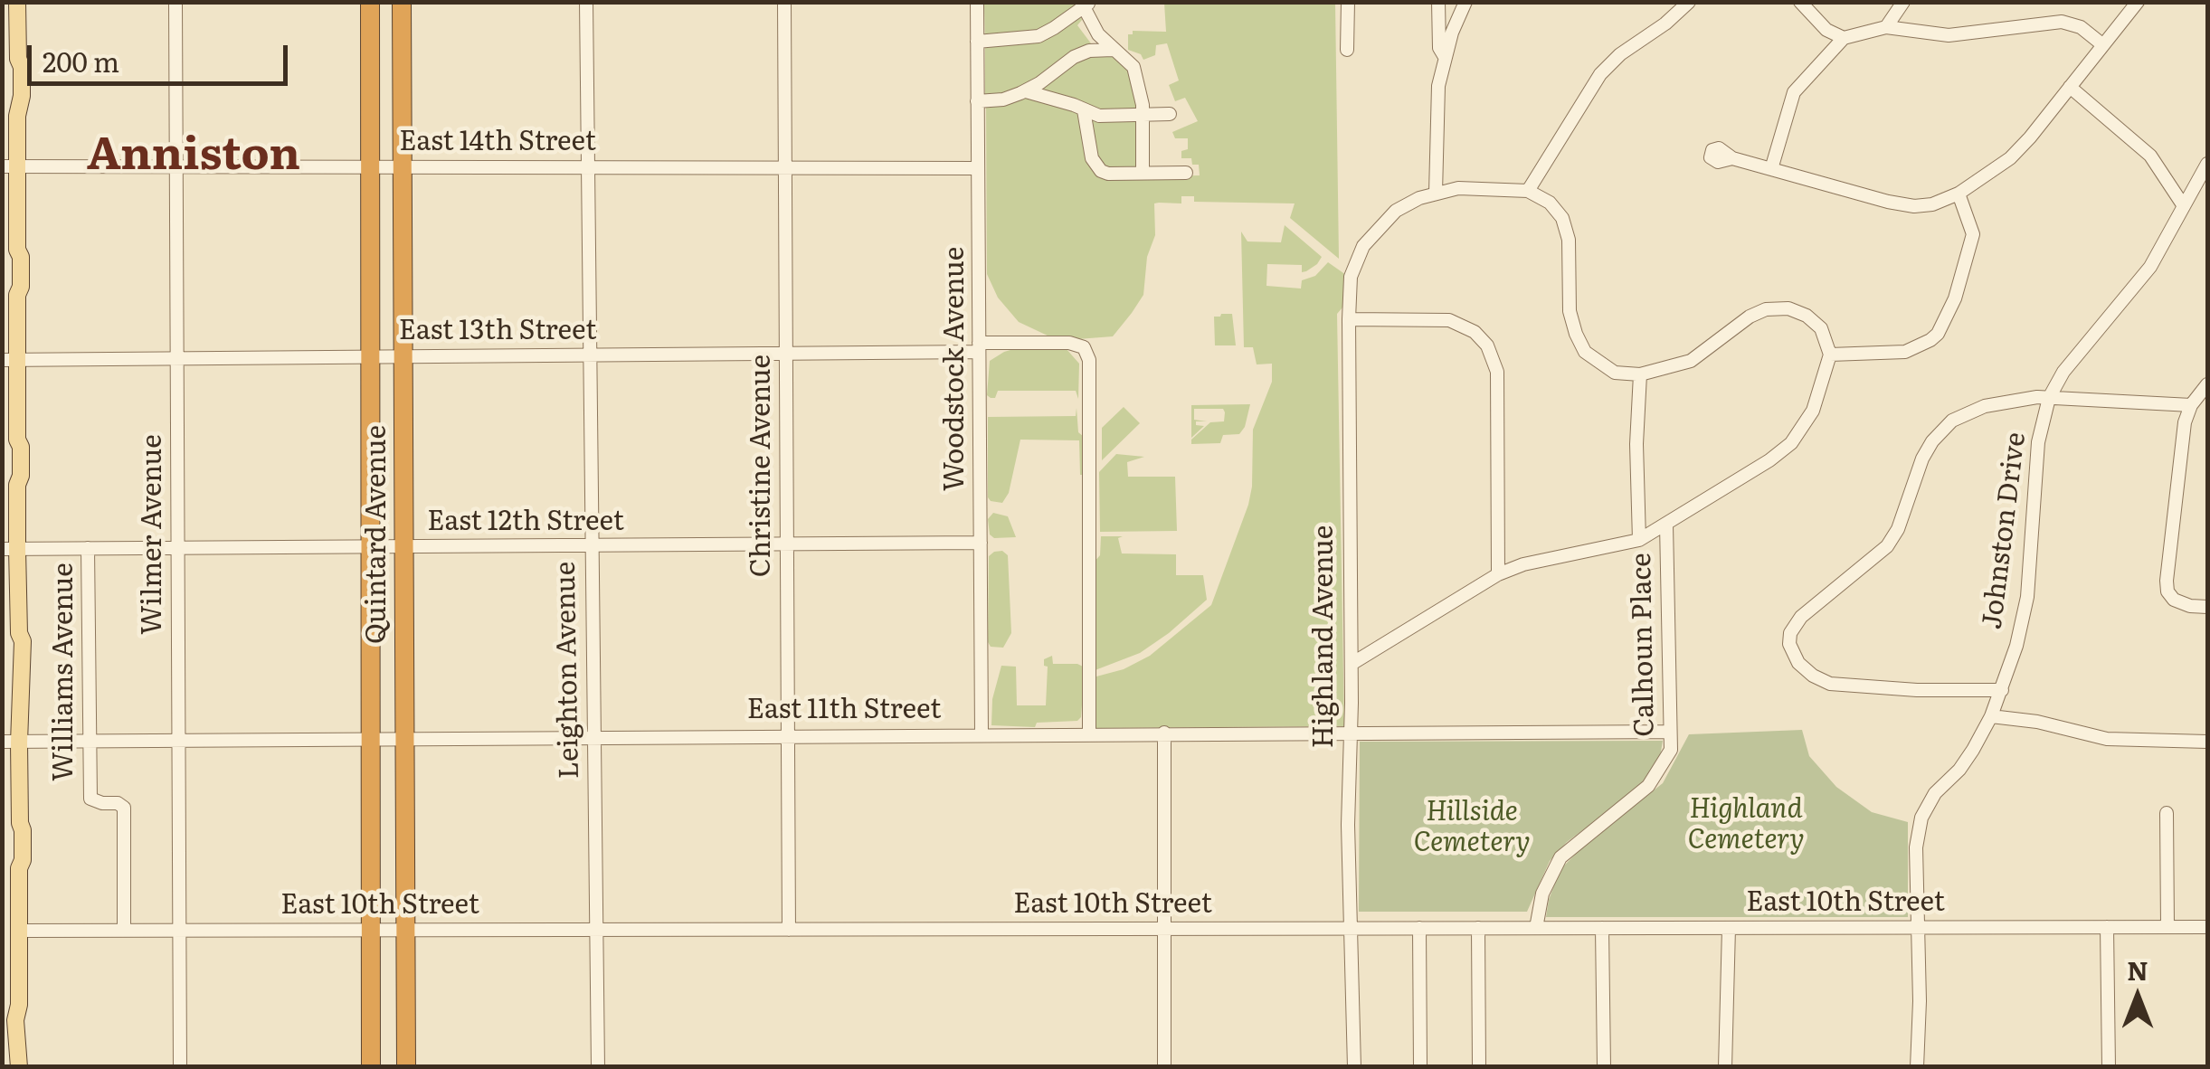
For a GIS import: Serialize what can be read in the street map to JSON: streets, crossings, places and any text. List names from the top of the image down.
{
  "streets": {
    "highway": ["Quintard Avenue"],
    "street": [
      "East 14th Street",
      "East 13th Street",
      "Woodstock Avenue",
      "Christine Avenue",
      "East 12th Street",
      "Johnston Drive",
      "Wilmer Avenue",
      "Highland Avenue",
      "Calhoun Place",
      "Leighton Avenue",
      "Williams Avenue",
      "East 11th Street",
      "East 10th Street"
    ]
  },
  "crossings": [
    ["East 14th Street", "Woodstock Avenue"],
    ["East 14th Street", "Christine Avenue"],
    ["East 14th Street", "Wilmer Avenue"],
    ["East 14th Street", "Quintard Avenue"],
    ["East 14th Street", "Leighton Avenue"],
    ["East 13th Street", "Woodstock Avenue"],
    ["East 13th Street", "Christine Avenue"],
    ["East 13th Street", "Wilmer Avenue"],
    ["East 13th Street", "Quintard Avenue"],
    ["East 13th Street", "Leighton Avenue"],
    ["East 13th Street", "East 11th Street"],
    ["Woodstock Avenue", "East 12th Street"],
    ["Woodstock Avenue", "East 11th Street"],
    ["Christine Avenue", "East 12th Street"],
    ["Christine Avenue", "East 11th Street"],
    ["Christine Avenue", "East 10th Street"],
    ["East 12th Street", "Wilmer Avenue"],
    ["East 12th Street", "Quintard Avenue"],
    ["East 12th Street", "Leighton Avenue"],
    ["East 12th Street", "Williams Avenue"],
    ["Johnston Drive", "East 10th Street"],
    ["Wilmer Avenue", "East 11th Street"],
    ["Wilmer Avenue", "East 10th Street"],
    ["Quintard Avenue", "East 11th Street"],
    ["Quintard Avenue", "East 10th Street"],
    ["Highland Avenue", "East 11th Street"],
    ["Highland Avenue", "East 10th Street"],
    ["Calhoun Place", "East 11th Street"],
    ["Calhoun Place", "East 10th Street"],
    ["Leighton Avenue", "East 11th Street"],
    ["Leighton Avenue", "East 10th Street"],
    ["Williams Avenue", "East 11th Street"],
    ["Williams Avenue", "East 10th Street"]
  ],
  "districts": ["Anniston"],
  "parks": ["Highland Cemetery", "Hillside Cemetery"],
  "scale_bar": "200 m",
  "north": "top"
}
